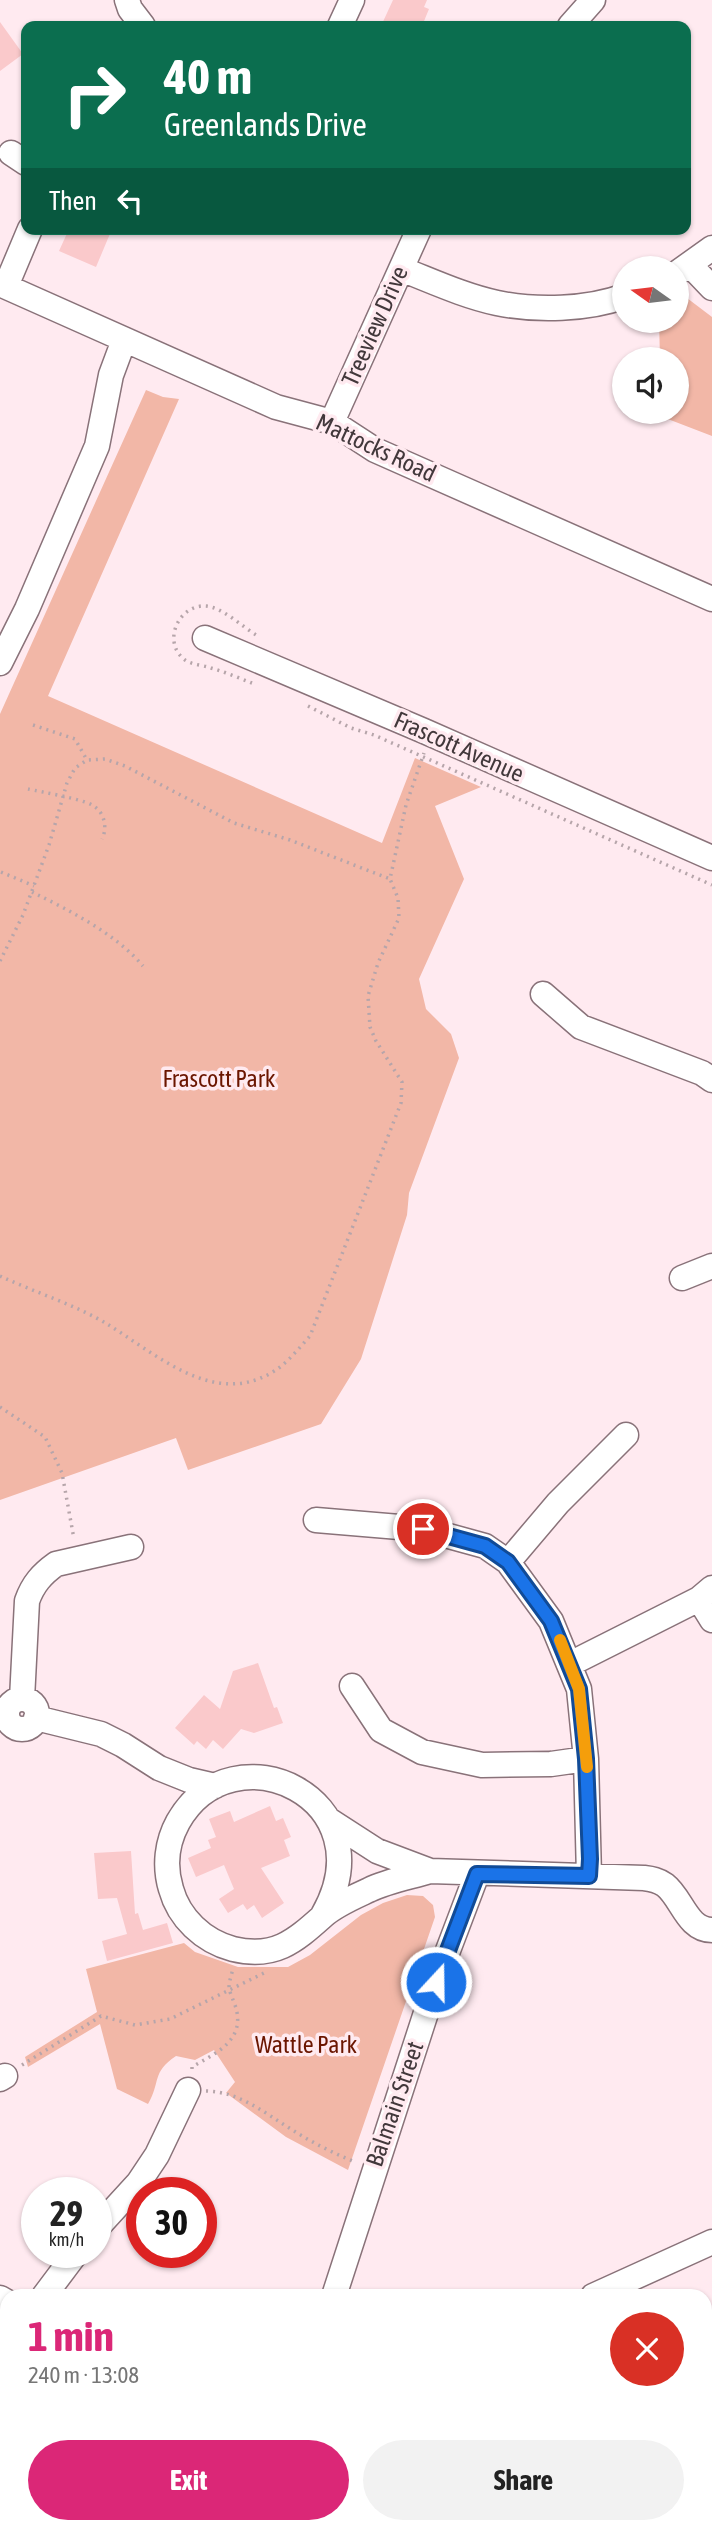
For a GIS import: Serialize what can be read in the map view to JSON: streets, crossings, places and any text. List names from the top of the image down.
{
  "streets": {
    "street": [
      "Treeview Drive",
      "Mattocks Road",
      "Frascott Avenue",
      "Balmain Street"
    ]
  },
  "crossings": [
    ["Treeview Drive", "Mattocks Road"]
  ],
  "parks": ["Frascott Park", "Wattle Park"],
  "north": "left",
  "page": {
    "turn": ["40 m", "Greenlands Drive"],
    "then": "Then",
    "speed": "29 km/h",
    "limit": "30",
    "heading": ["1 min", "240 m · 13:08"],
    "buttons": ["Exit", "Share"]
  }
}
